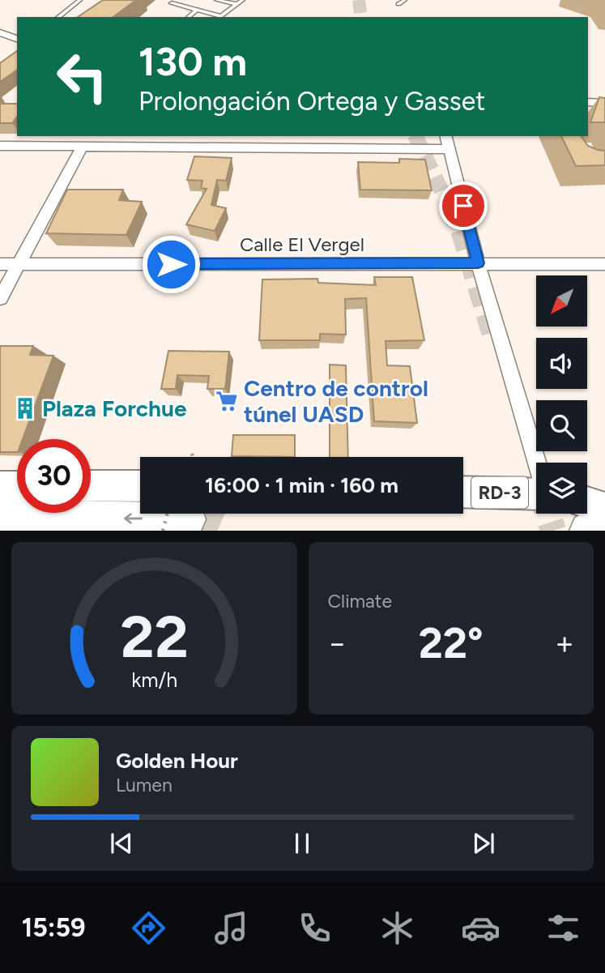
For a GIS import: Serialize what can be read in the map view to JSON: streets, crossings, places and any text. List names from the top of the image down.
{
  "streets": {
    "main road": ["RD-3"],
    "street": ["Calle El Vergel"]
  },
  "places": {
    "supermarket": ["Centro de control túnel UASD"],
    "building": ["Plaza Forchue"]
  },
  "north": "bottom left",
  "page": {
    "turn": ["130 m", "Prolongación Ortega y Gasset"],
    "limit": "30",
    "trip": "16:00 · 1 min · 160 m",
    "tile": "Climate",
    "heat": ["−", "22°", "+"],
    "song": ["Golden Hour", "Lumen"],
    "tabs": "15:59",
    "gauge": ["22", "km/h"]
  }
}
